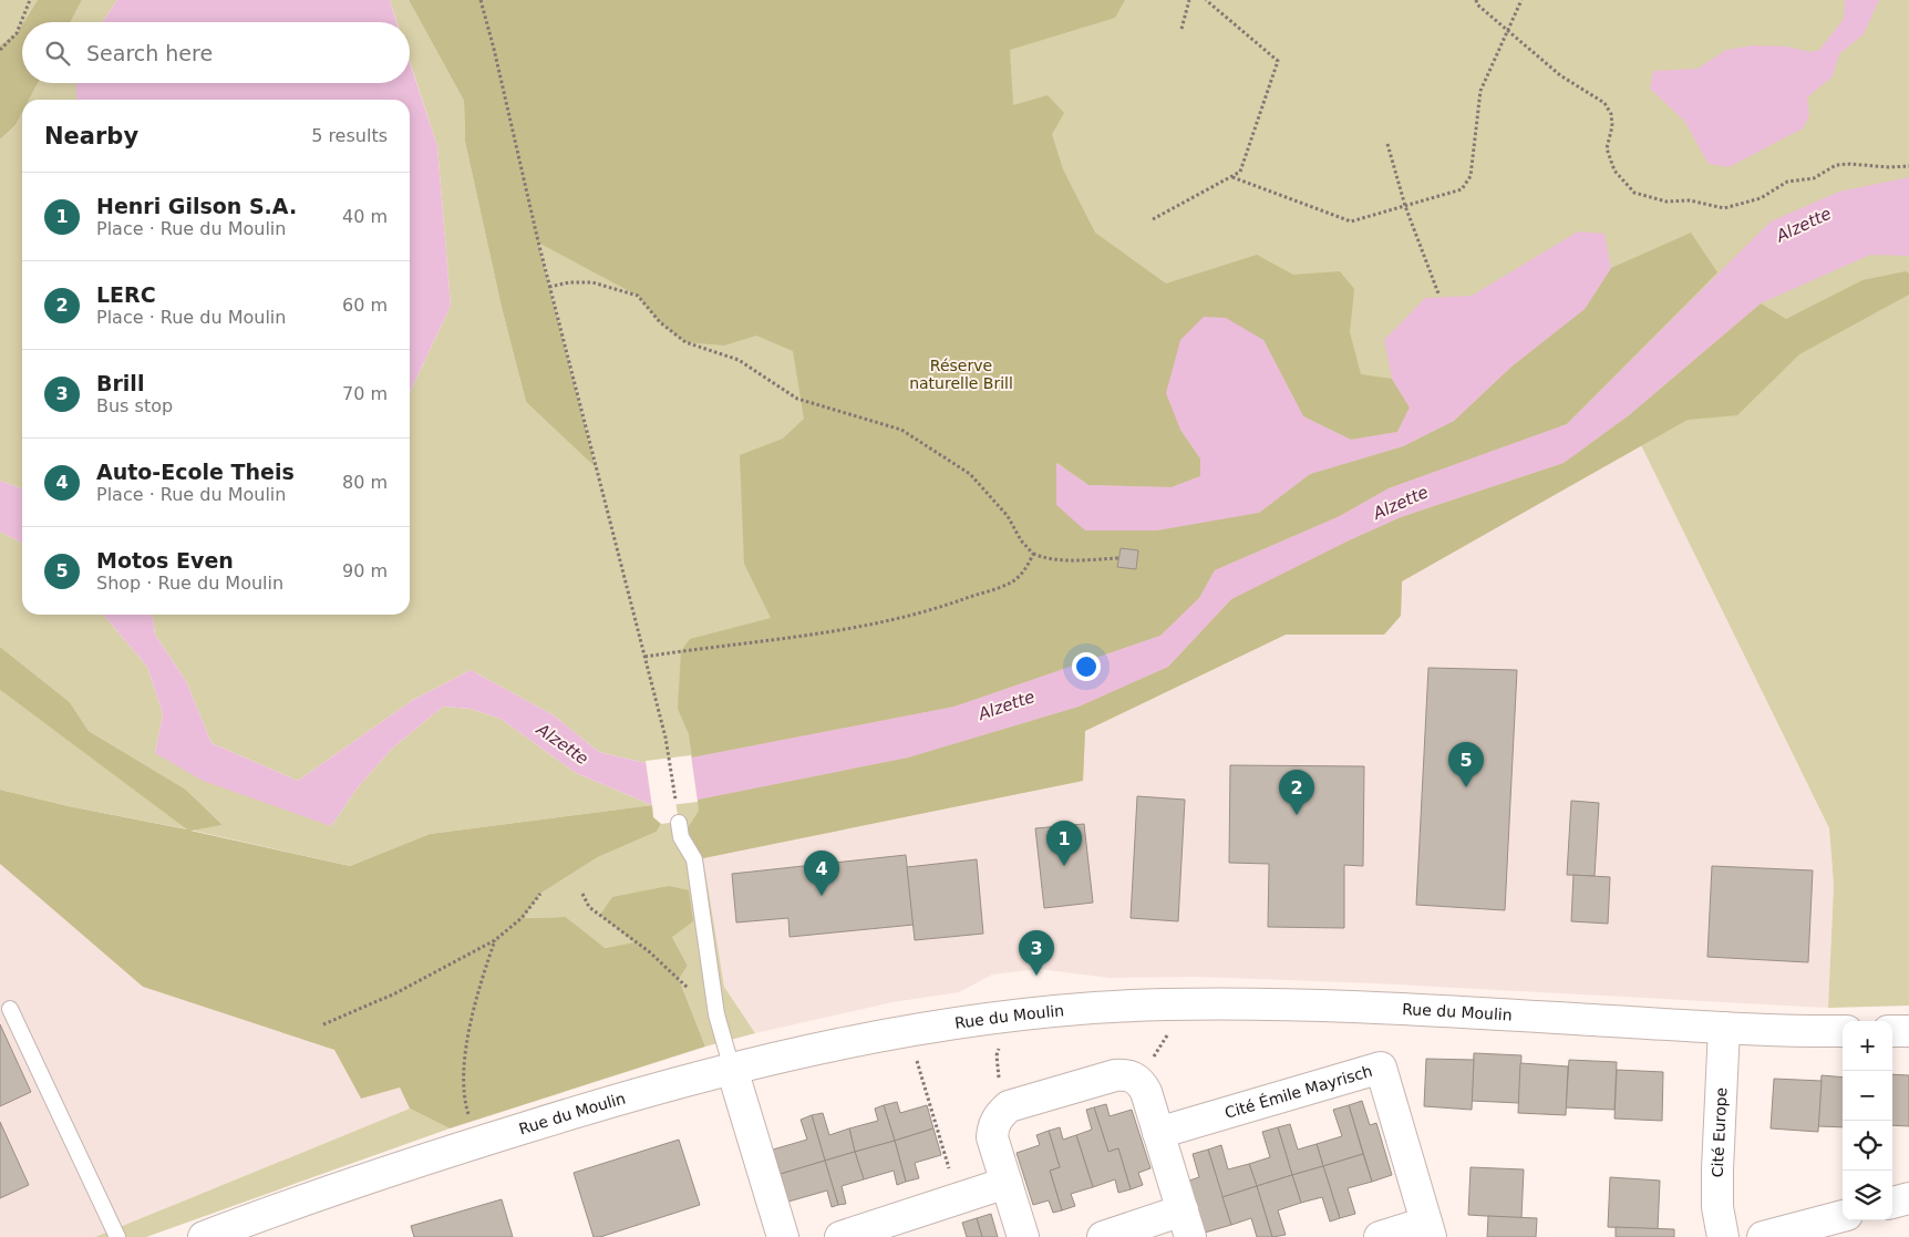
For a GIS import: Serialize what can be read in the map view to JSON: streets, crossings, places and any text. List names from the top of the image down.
{
  "streets": {
    "main road": ["Rue du Moulin", "Cité Émile Mayrisch", "Cité Europe"]
  },
  "crossings": [
    ["Rue du Moulin", "Cité Europe"]
  ],
  "water": ["Alzette"],
  "parks": ["Réserve naturelle Brill"],
  "page": {
    "search": "Search here",
    "heading": ["Nearby", "5 results"],
    "list": [
      {
        "mark": "1",
        "name": "Henri Gilson S.A.",
        "note": "Place · Rue du Moulin",
        "value": "40 m"
      },
      {
        "mark": "2",
        "name": "LERC",
        "note": "Place · Rue du Moulin",
        "value": "60 m"
      },
      {
        "mark": "3",
        "name": "Brill",
        "note": "Bus stop",
        "value": "70 m"
      },
      {
        "mark": "4",
        "name": "Auto-Ecole Theis",
        "note": "Place · Rue du Moulin",
        "value": "80 m"
      },
      {
        "mark": "5",
        "name": "Motos Even",
        "note": "Shop · Rue du Moulin",
        "value": "90 m"
      }
    ],
    "pins": [
      "5",
      "2",
      "1",
      "4",
      "3"
    ],
    "map_buttons": ["+", "−"]
  }
}
